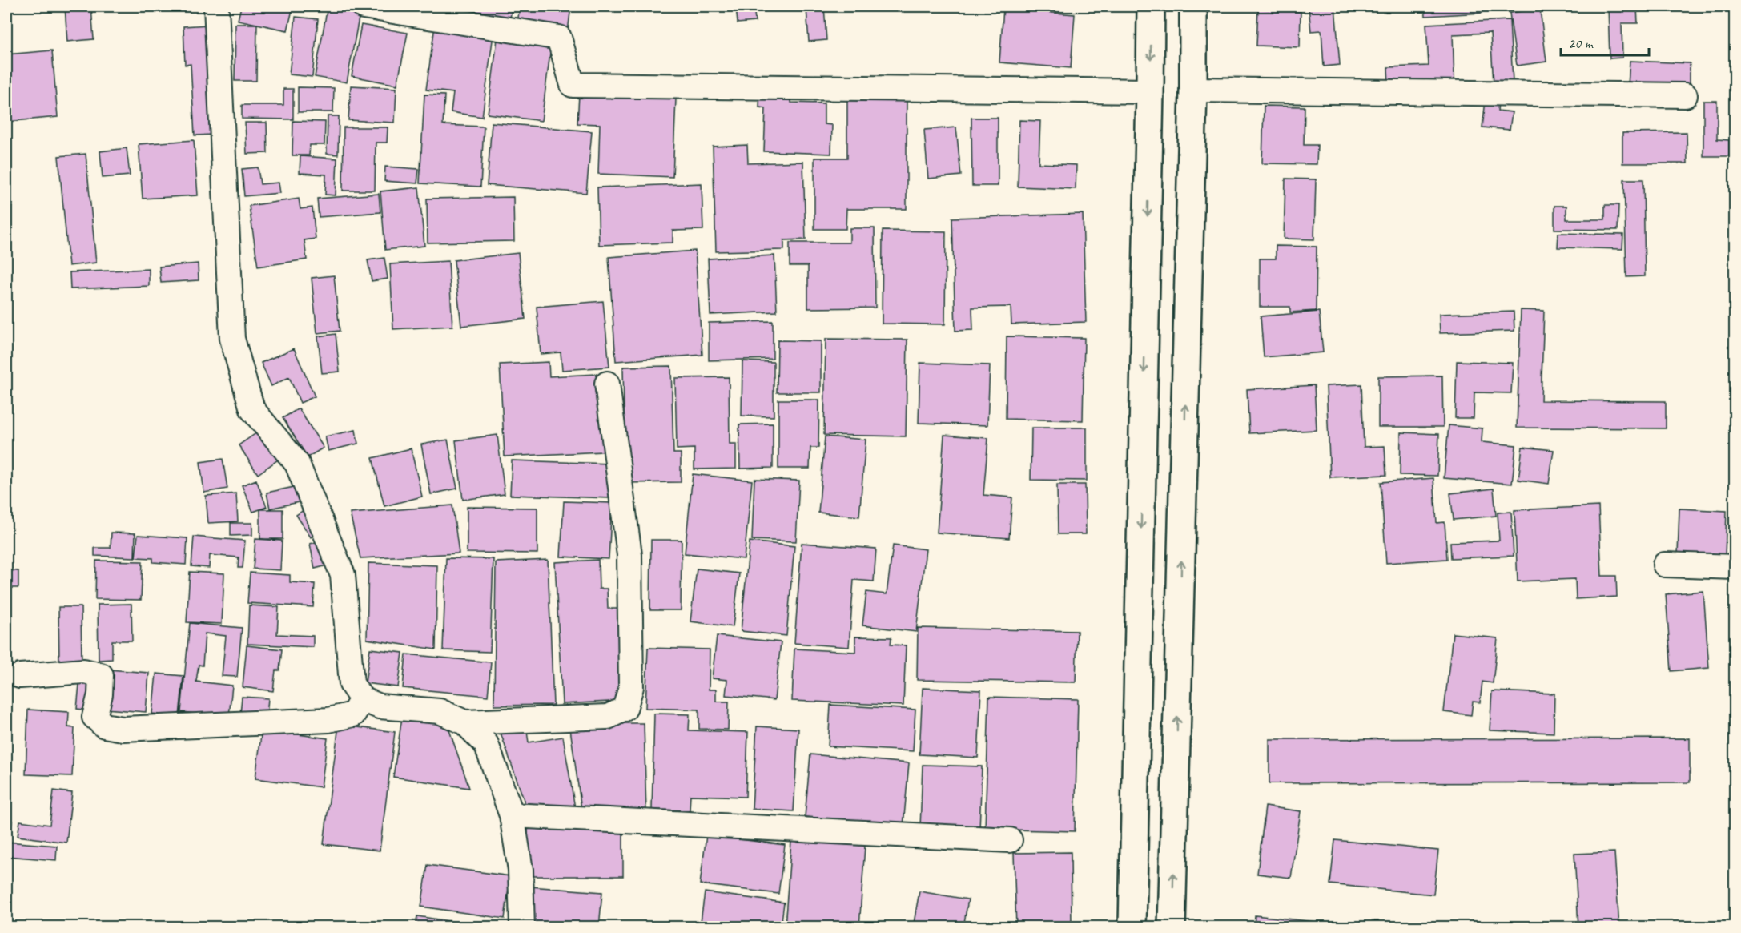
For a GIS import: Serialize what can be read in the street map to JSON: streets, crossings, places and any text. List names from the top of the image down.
{
  "scale_bar": "20 m"
}
